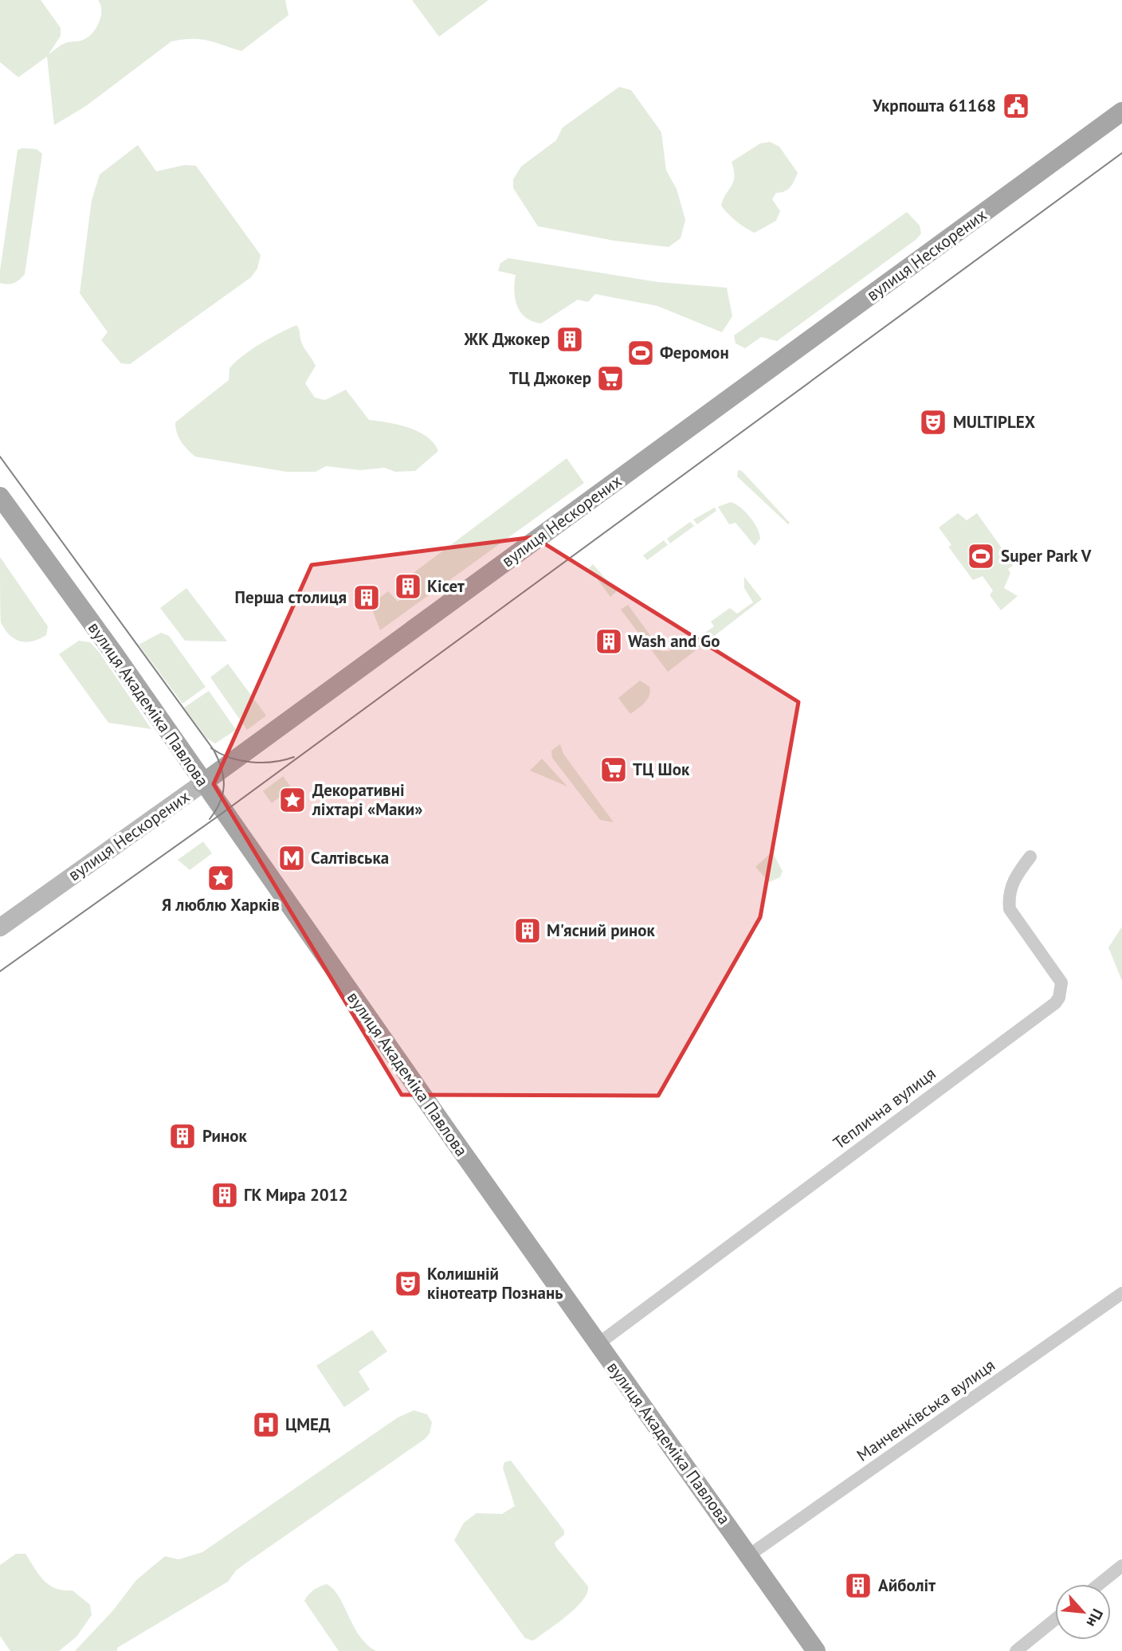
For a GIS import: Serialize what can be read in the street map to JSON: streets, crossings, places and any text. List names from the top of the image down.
{
  "streets": {
    "main road": ["вулиця Нескорених", "вулиця Академіка Павлова"],
    "street": ["Теплична вулиця", "Манченківська вулиця"]
  },
  "crossings": [
    ["вулиця Нескорених", "вулиця Академіка Павлова"],
    ["вулиця Академіка Павлова", "Теплична вулиця"],
    ["вулиця Академіка Павлова", "Манченківська вулиця"]
  ],
  "places": {
    "public building": ["Укрпошта 61168"],
    "building": [
      "ЖК Джокер",
      "Кісет",
      "Перша столиця",
      "Wash and Go",
      "М'ясний ринок",
      "Ринок",
      "ГК Мира 2012",
      "Айболіт"
    ],
    "sports": ["Феромон", "Super Park V"],
    "supermarket": ["ТЦ Джокер", "ТЦ Шок"],
    "theatre": ["MULTIPLEX", "Колишній кінотеатр Познань"],
    "place": ["Декоративні ліхтарі «Маки»", "Я люблю Харків"],
    "metro station": ["Салтівська"],
    "hospital": ["ЦМЕД"]
  },
  "north": "bottom right"
}
